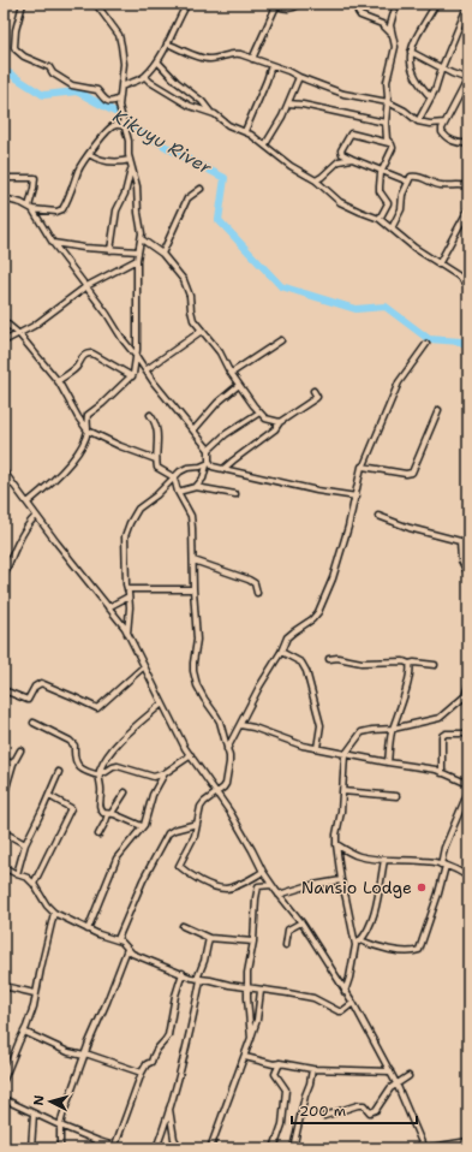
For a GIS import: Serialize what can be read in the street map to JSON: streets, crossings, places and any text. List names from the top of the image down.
{
  "water": ["Kikuyu River"],
  "places": ["Nansio Lodge"],
  "scale_bar": "200 m",
  "north": "left"
}
